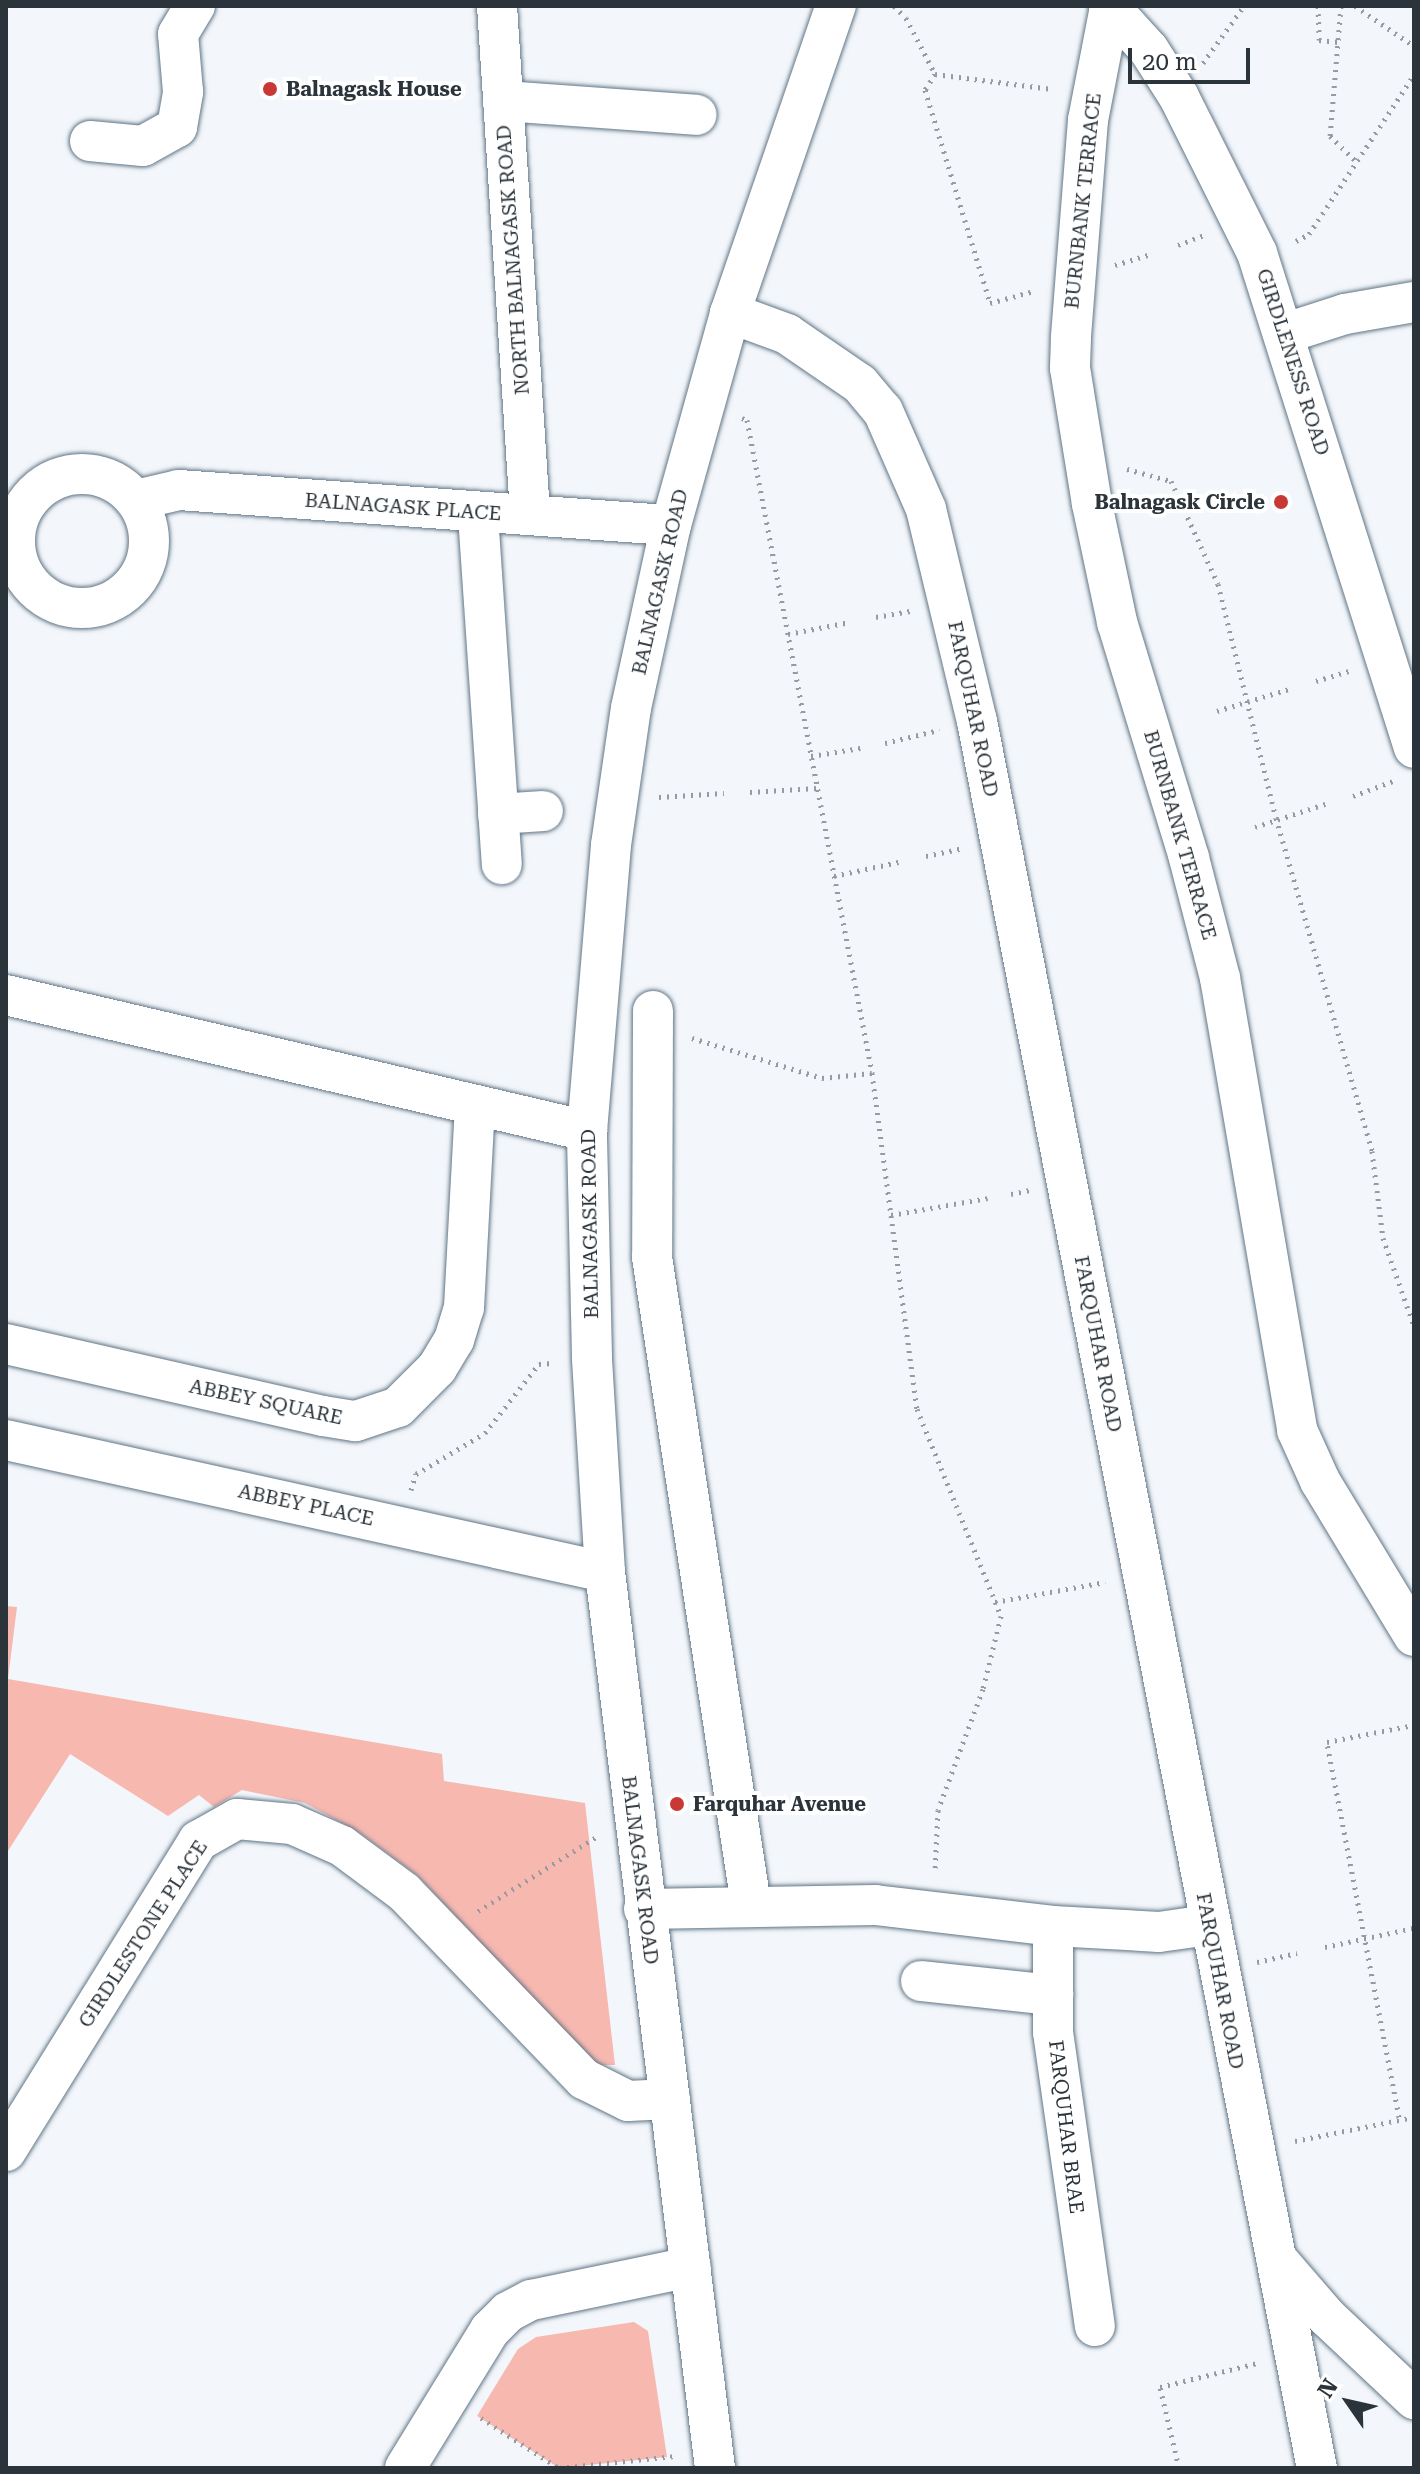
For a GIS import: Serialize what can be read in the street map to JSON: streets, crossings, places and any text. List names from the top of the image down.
{
  "streets": {
    "street": [
      "BURNBANK TERRACE",
      "NORTH BALNAGASK ROAD",
      "GIRDLENESS ROAD",
      "BALNAGASK PLACE",
      "BALNAGASK ROAD",
      "FARQUHAR ROAD",
      "ABBEY SQUARE",
      "ABBEY PLACE",
      "GIRDLESTONE PLACE",
      "FARQUHAR BRAE"
    ]
  },
  "crossings": [
    ["BURNBANK TERRACE", "GIRDLENESS ROAD"],
    ["NORTH BALNAGASK ROAD", "BALNAGASK PLACE"],
    ["BALNAGASK PLACE", "BALNAGASK ROAD"],
    ["BALNAGASK ROAD", "FARQUHAR ROAD"],
    ["BALNAGASK ROAD", "ABBEY PLACE"],
    ["BALNAGASK ROAD", "GIRDLESTONE PLACE"]
  ],
  "places": ["Balnagask House", "Balnagask Circle", "Farquhar Avenue"],
  "scale_bar": "20 m",
  "north": "top left"
}
